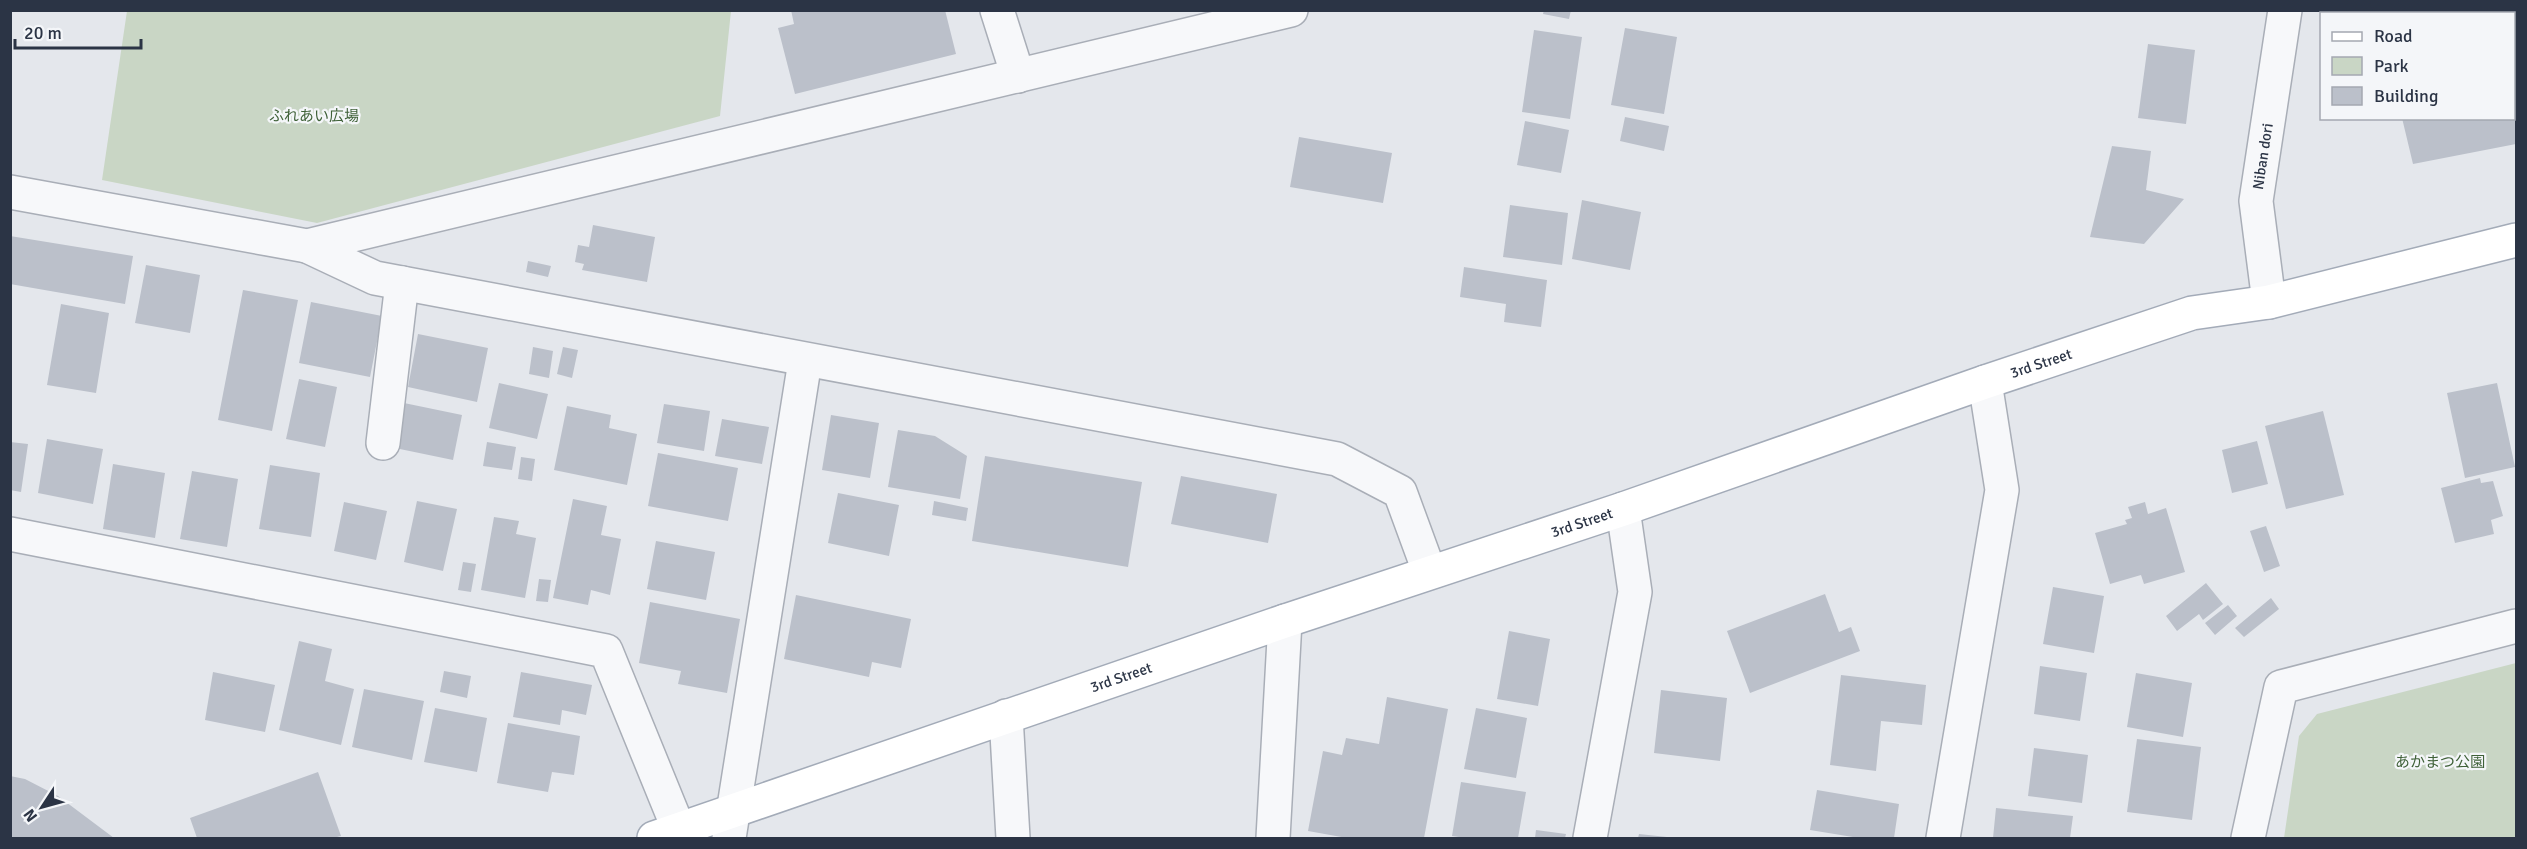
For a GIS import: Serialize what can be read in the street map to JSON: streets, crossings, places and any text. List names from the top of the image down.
{
  "streets": {
    "main road": ["3rd Street"],
    "street": ["Niban dori"]
  },
  "crossings": [
    ["Niban dori", "3rd Street"]
  ],
  "parks": ["ふれあい広場", "あかまつ公園"],
  "legend": ["Road", "Park", "Building"],
  "scale_bar": "20 m",
  "north": "bottom left"
}
